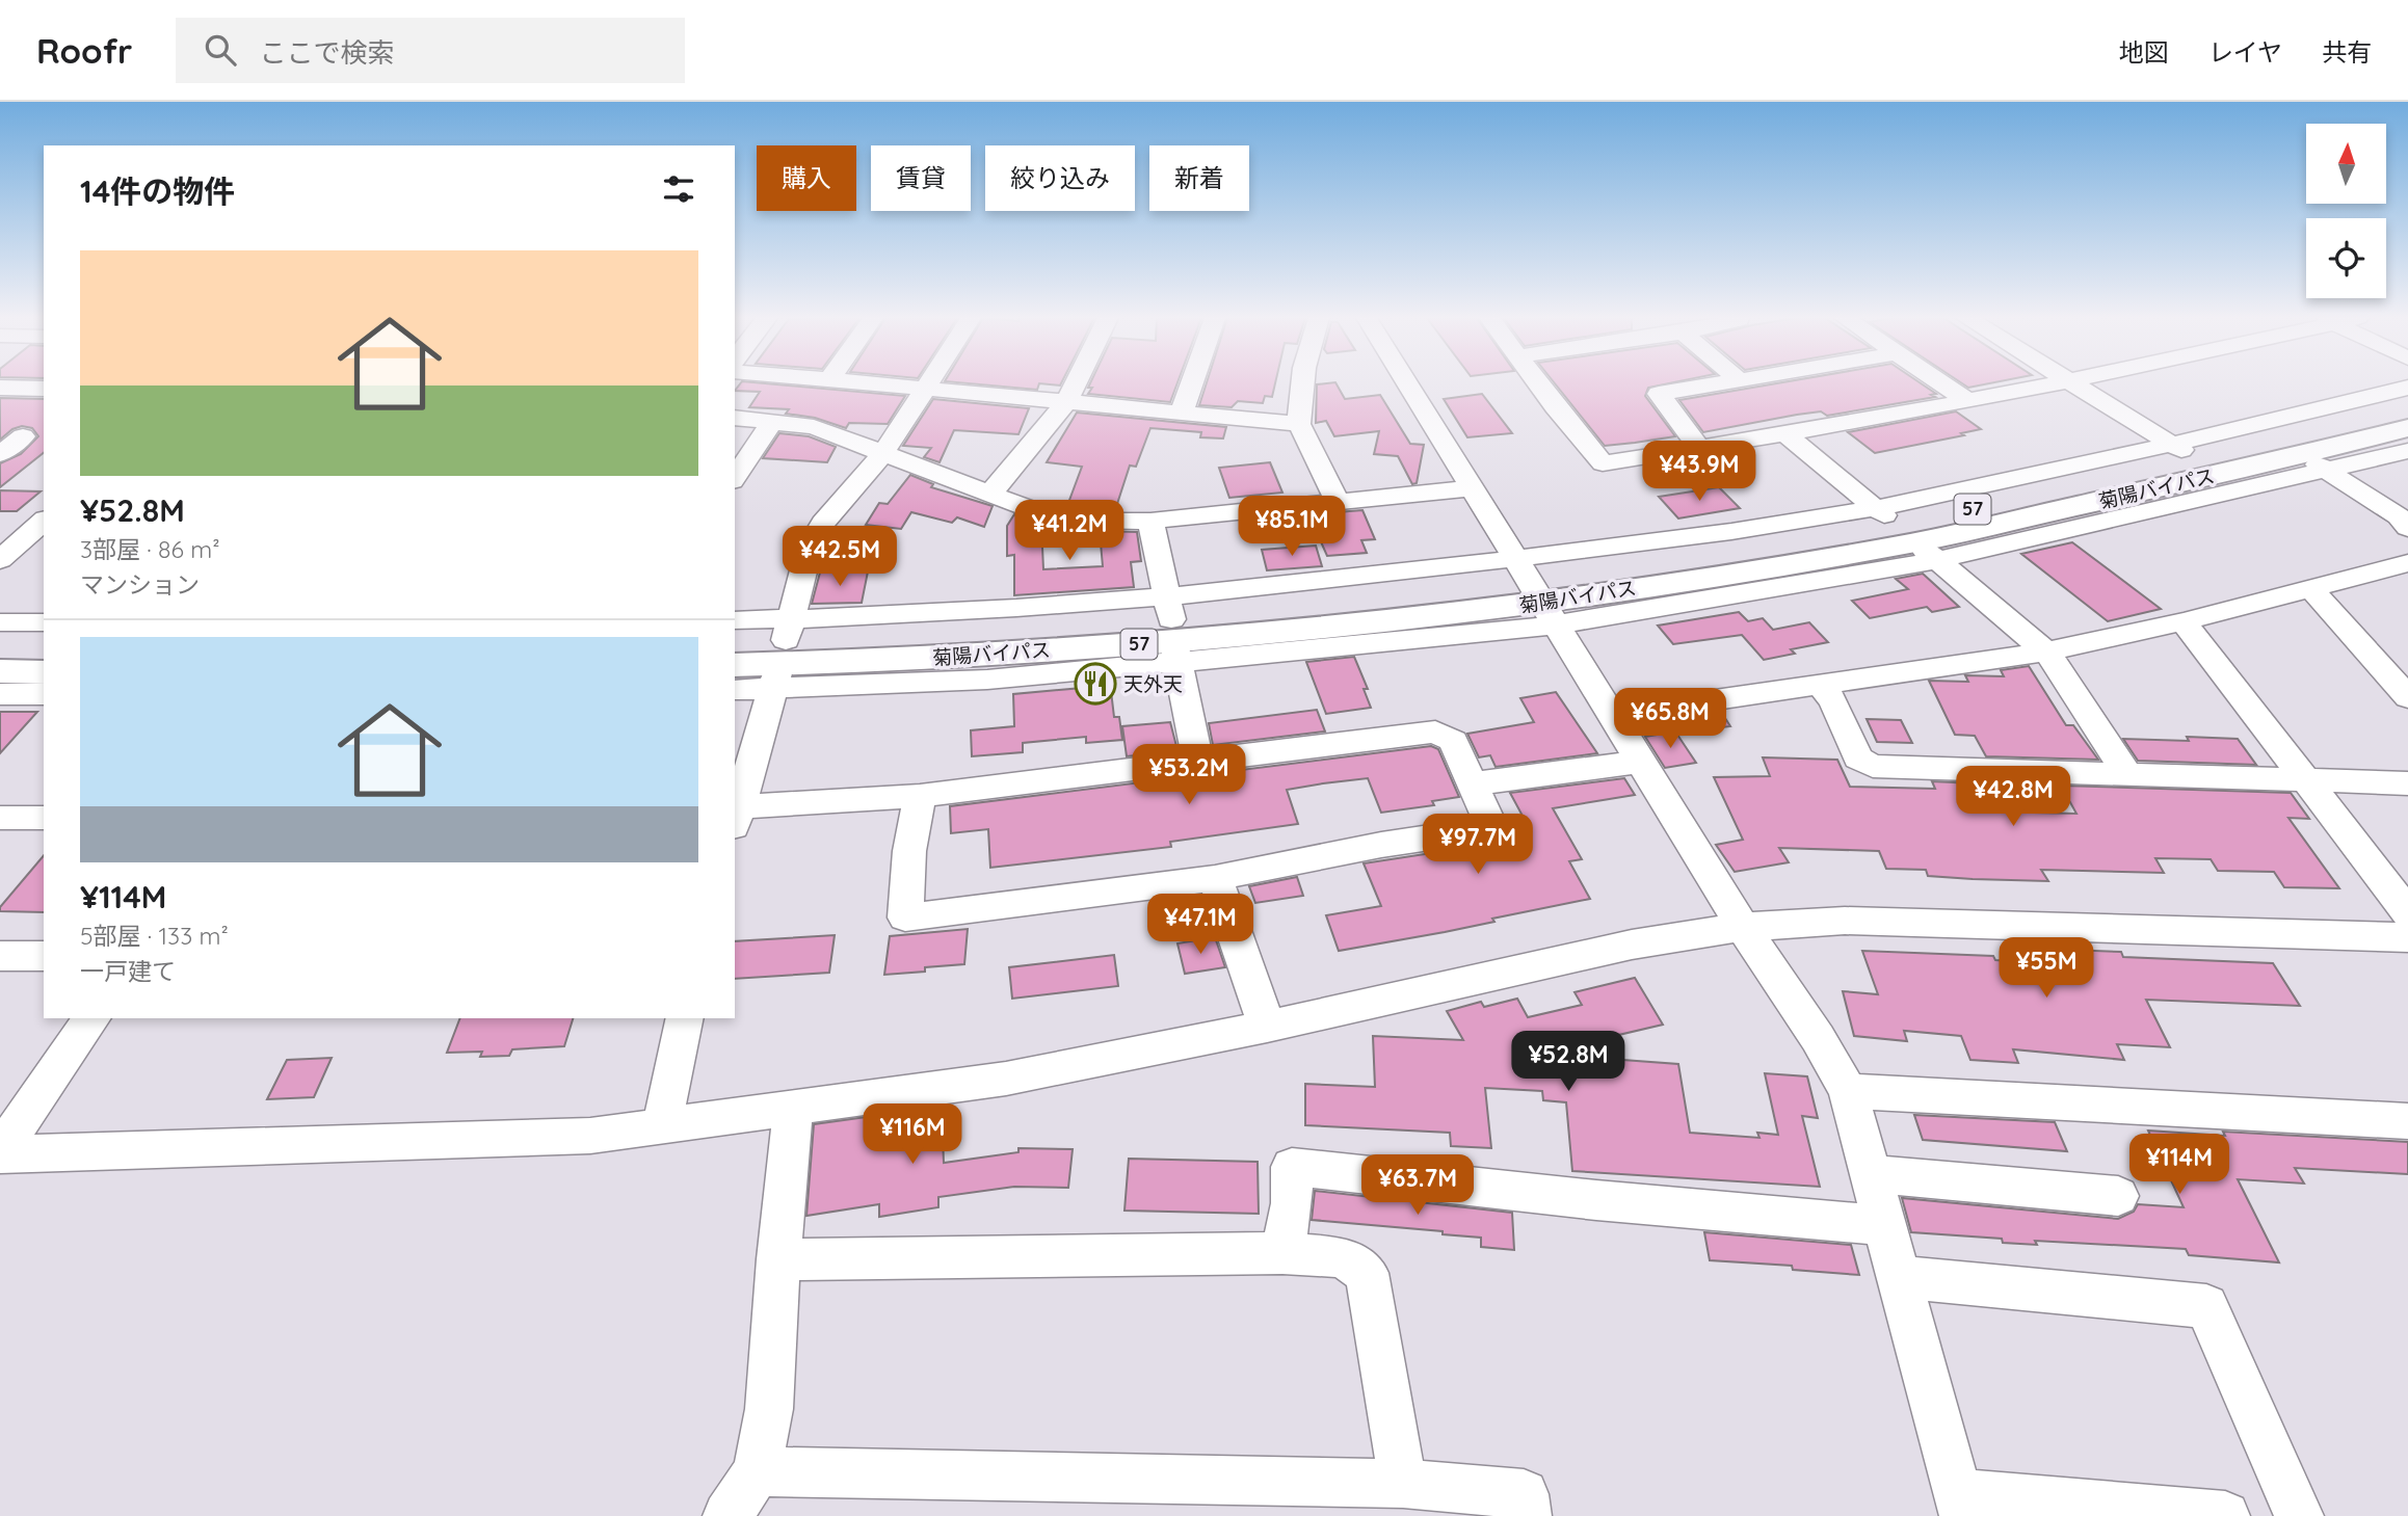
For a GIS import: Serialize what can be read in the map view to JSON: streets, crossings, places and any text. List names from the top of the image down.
{
  "streets": {
    "highway": ["菊陽バイパス", "57"]
  },
  "places": {
    "restaurant": ["天外天"]
  },
  "north": "top",
  "page": {
    "header": "Roofr",
    "search": "ここで検索",
    "nav": ["地図", "レイヤ", "共有"],
    "chip": [
      "購入",
      "賃貸",
      "絞り込み",
      "新着"
    ],
    "heading": "14件の物件",
    "list": [
      {
        "name": "¥52.8M",
        "note": "3部屋 · 86 m² · マンション"
      },
      {
        "name": "¥114M",
        "note": "5部屋 · 133 m² · 一戸建て"
      }
    ],
    "price": [
      "¥43.9M",
      "¥85.1M",
      "¥41.2M",
      "¥42.5M",
      "¥65.8M",
      "¥53.2M",
      "¥42.8M",
      "¥97.7M",
      "¥47.1M",
      "¥55M",
      "¥52.8M",
      "¥116M",
      "¥114M",
      "¥63.7M"
    ]
  }
}
